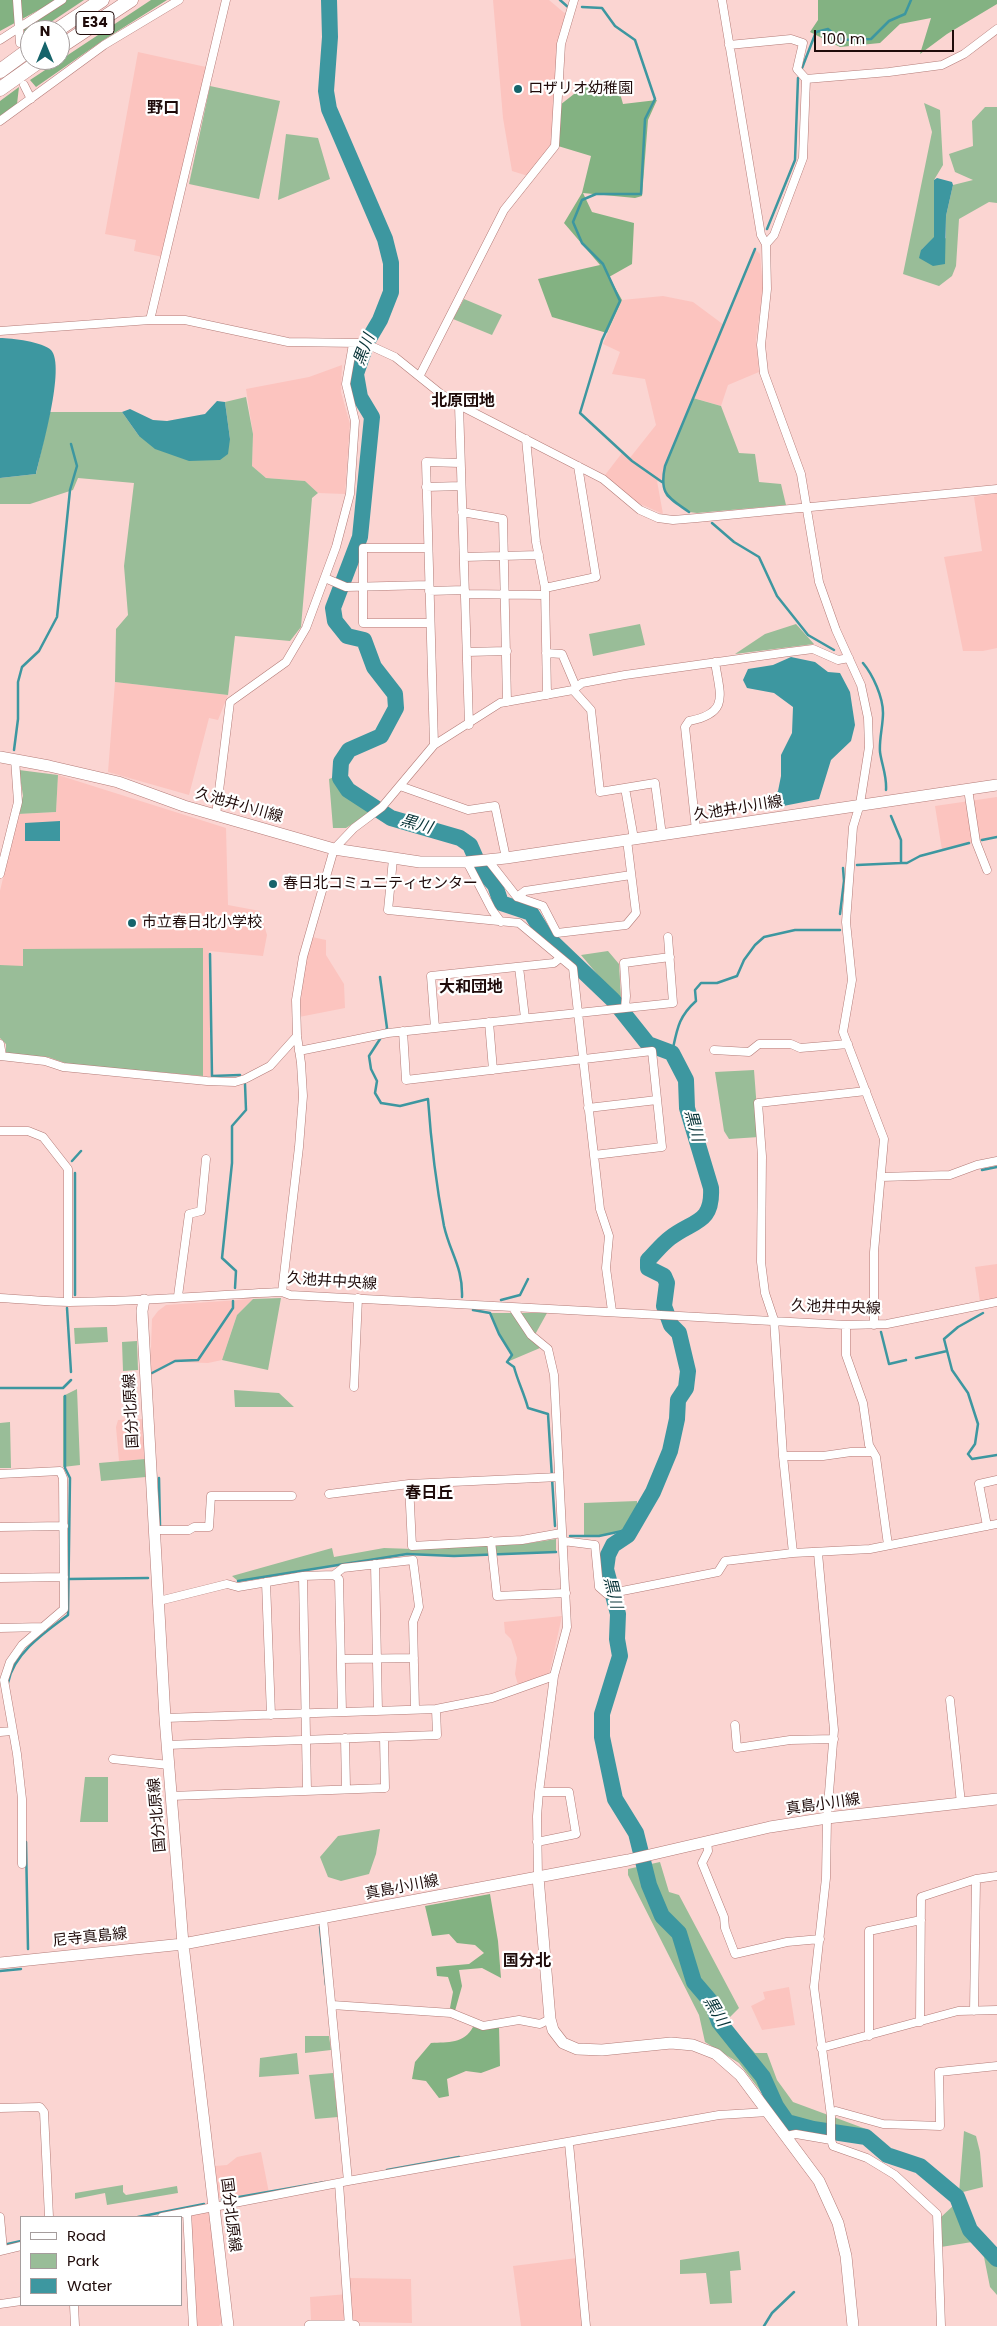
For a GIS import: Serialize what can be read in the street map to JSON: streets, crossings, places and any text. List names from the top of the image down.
{
  "streets": {
    "highway": ["E34"],
    "street": [
      "久池井小川線",
      "久池井中央線",
      "国分北原線",
      "真島小川線",
      "尼寺真島線"
    ]
  },
  "crossings": [
    ["久池井中央線", "国分北原線"],
    ["国分北原線", "真島小川線"],
    ["国分北原線", "尼寺真島線"],
    ["真島小川線", "尼寺真島線"]
  ],
  "districts": [
    "野口",
    "北原団地",
    "大和団地",
    "春日丘",
    "国分北"
  ],
  "water": ["黒川"],
  "places": ["ロザリオ幼稚園", "春日北コミュニティセンター", "市立春日北小学校"],
  "legend": ["Road", "Park", "Water"],
  "scale_bar": "100 m",
  "north": "top"
}
